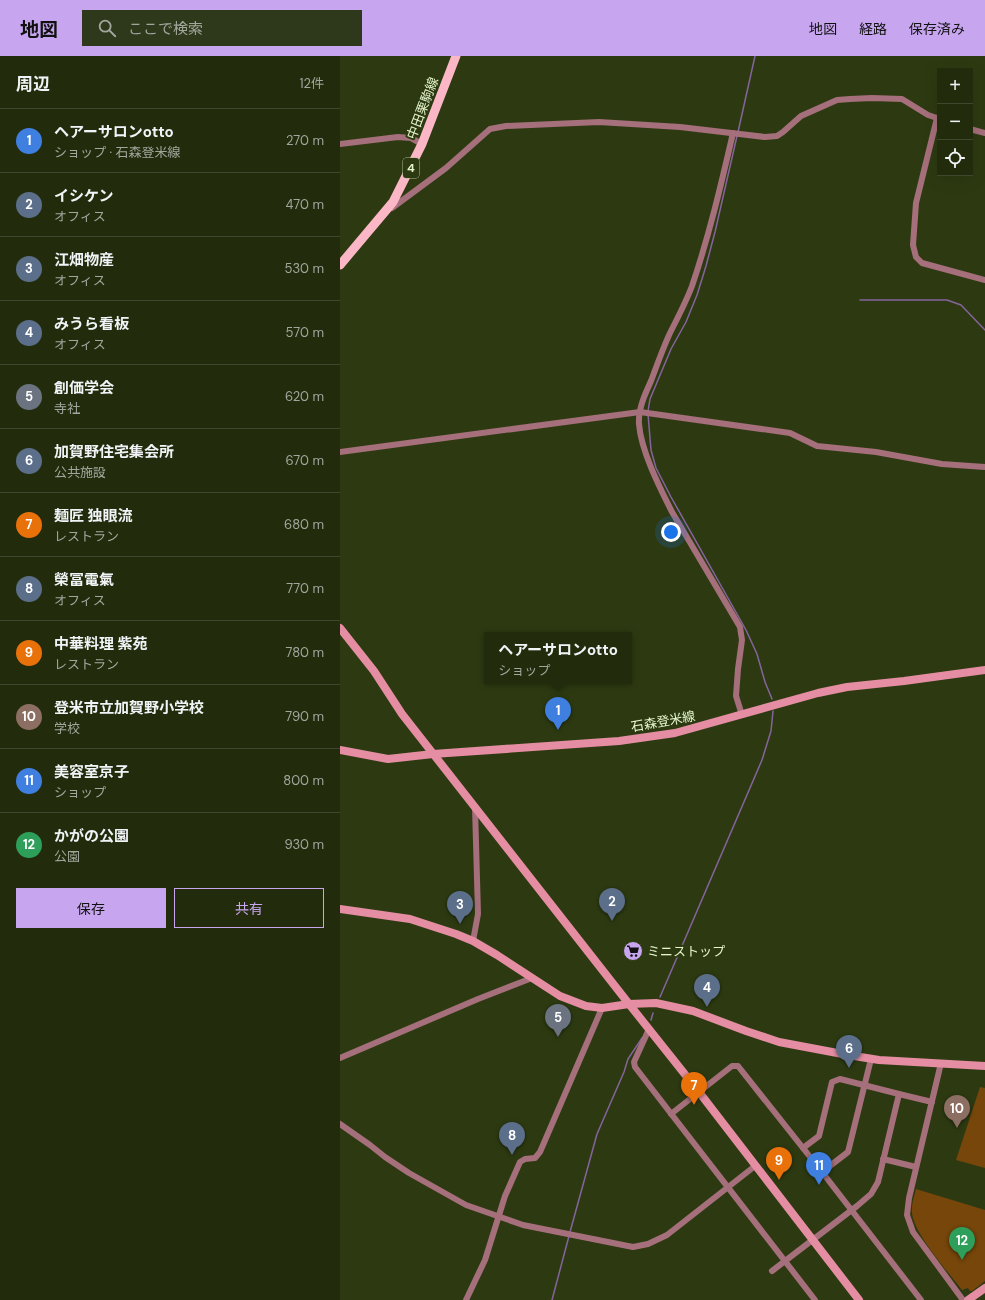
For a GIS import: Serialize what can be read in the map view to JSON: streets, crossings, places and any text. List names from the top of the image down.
{
  "streets": {
    "main road": ["中田栗駒線", "4"],
    "street": ["石森登米線"]
  },
  "places": {
    "supermarket": ["ミニストップ"]
  },
  "page": {
    "header": "地図",
    "search": "ここで検索",
    "nav": ["地図", "経路", "保存済み"],
    "heading": ["周辺", "12件"],
    "map_buttons": ["+", "−"],
    "list": [
      {
        "mark": "1",
        "name": "ヘアーサロンotto",
        "note": "ショップ · 石森登米線",
        "value": "270 m"
      },
      {
        "mark": "2",
        "name": "イシケン",
        "note": "オフィス",
        "value": "470 m"
      },
      {
        "mark": "3",
        "name": "江畑物産",
        "note": "オフィス",
        "value": "530 m"
      },
      {
        "mark": "4",
        "name": "みうら看板",
        "note": "オフィス",
        "value": "570 m"
      },
      {
        "mark": "5",
        "name": "創価学会",
        "note": "寺社",
        "value": "620 m"
      },
      {
        "mark": "6",
        "name": "加賀野住宅集会所",
        "note": "公共施設",
        "value": "670 m"
      },
      {
        "mark": "7",
        "name": "麺匠 独眼流",
        "note": "レストラン",
        "value": "680 m"
      },
      {
        "mark": "8",
        "name": "榮冨電氣",
        "note": "オフィス",
        "value": "770 m"
      },
      {
        "mark": "9",
        "name": "中華料理 紫苑",
        "note": "レストラン",
        "value": "780 m"
      },
      {
        "mark": "10",
        "name": "登米市立加賀野小学校",
        "note": "学校",
        "value": "790 m"
      },
      {
        "mark": "11",
        "name": "美容室京子",
        "note": "ショップ",
        "value": "800 m"
      },
      {
        "mark": "12",
        "name": "かがの公園",
        "note": "公園",
        "value": "930 m"
      }
    ],
    "popup": ["ヘアーサロンotto", "ショップ"],
    "pins": [
      "1",
      "2",
      "3",
      "4",
      "5",
      "6",
      "7",
      "10",
      "8",
      "9",
      "11",
      "12"
    ],
    "buttons": ["保存", "共有"]
  }
}
